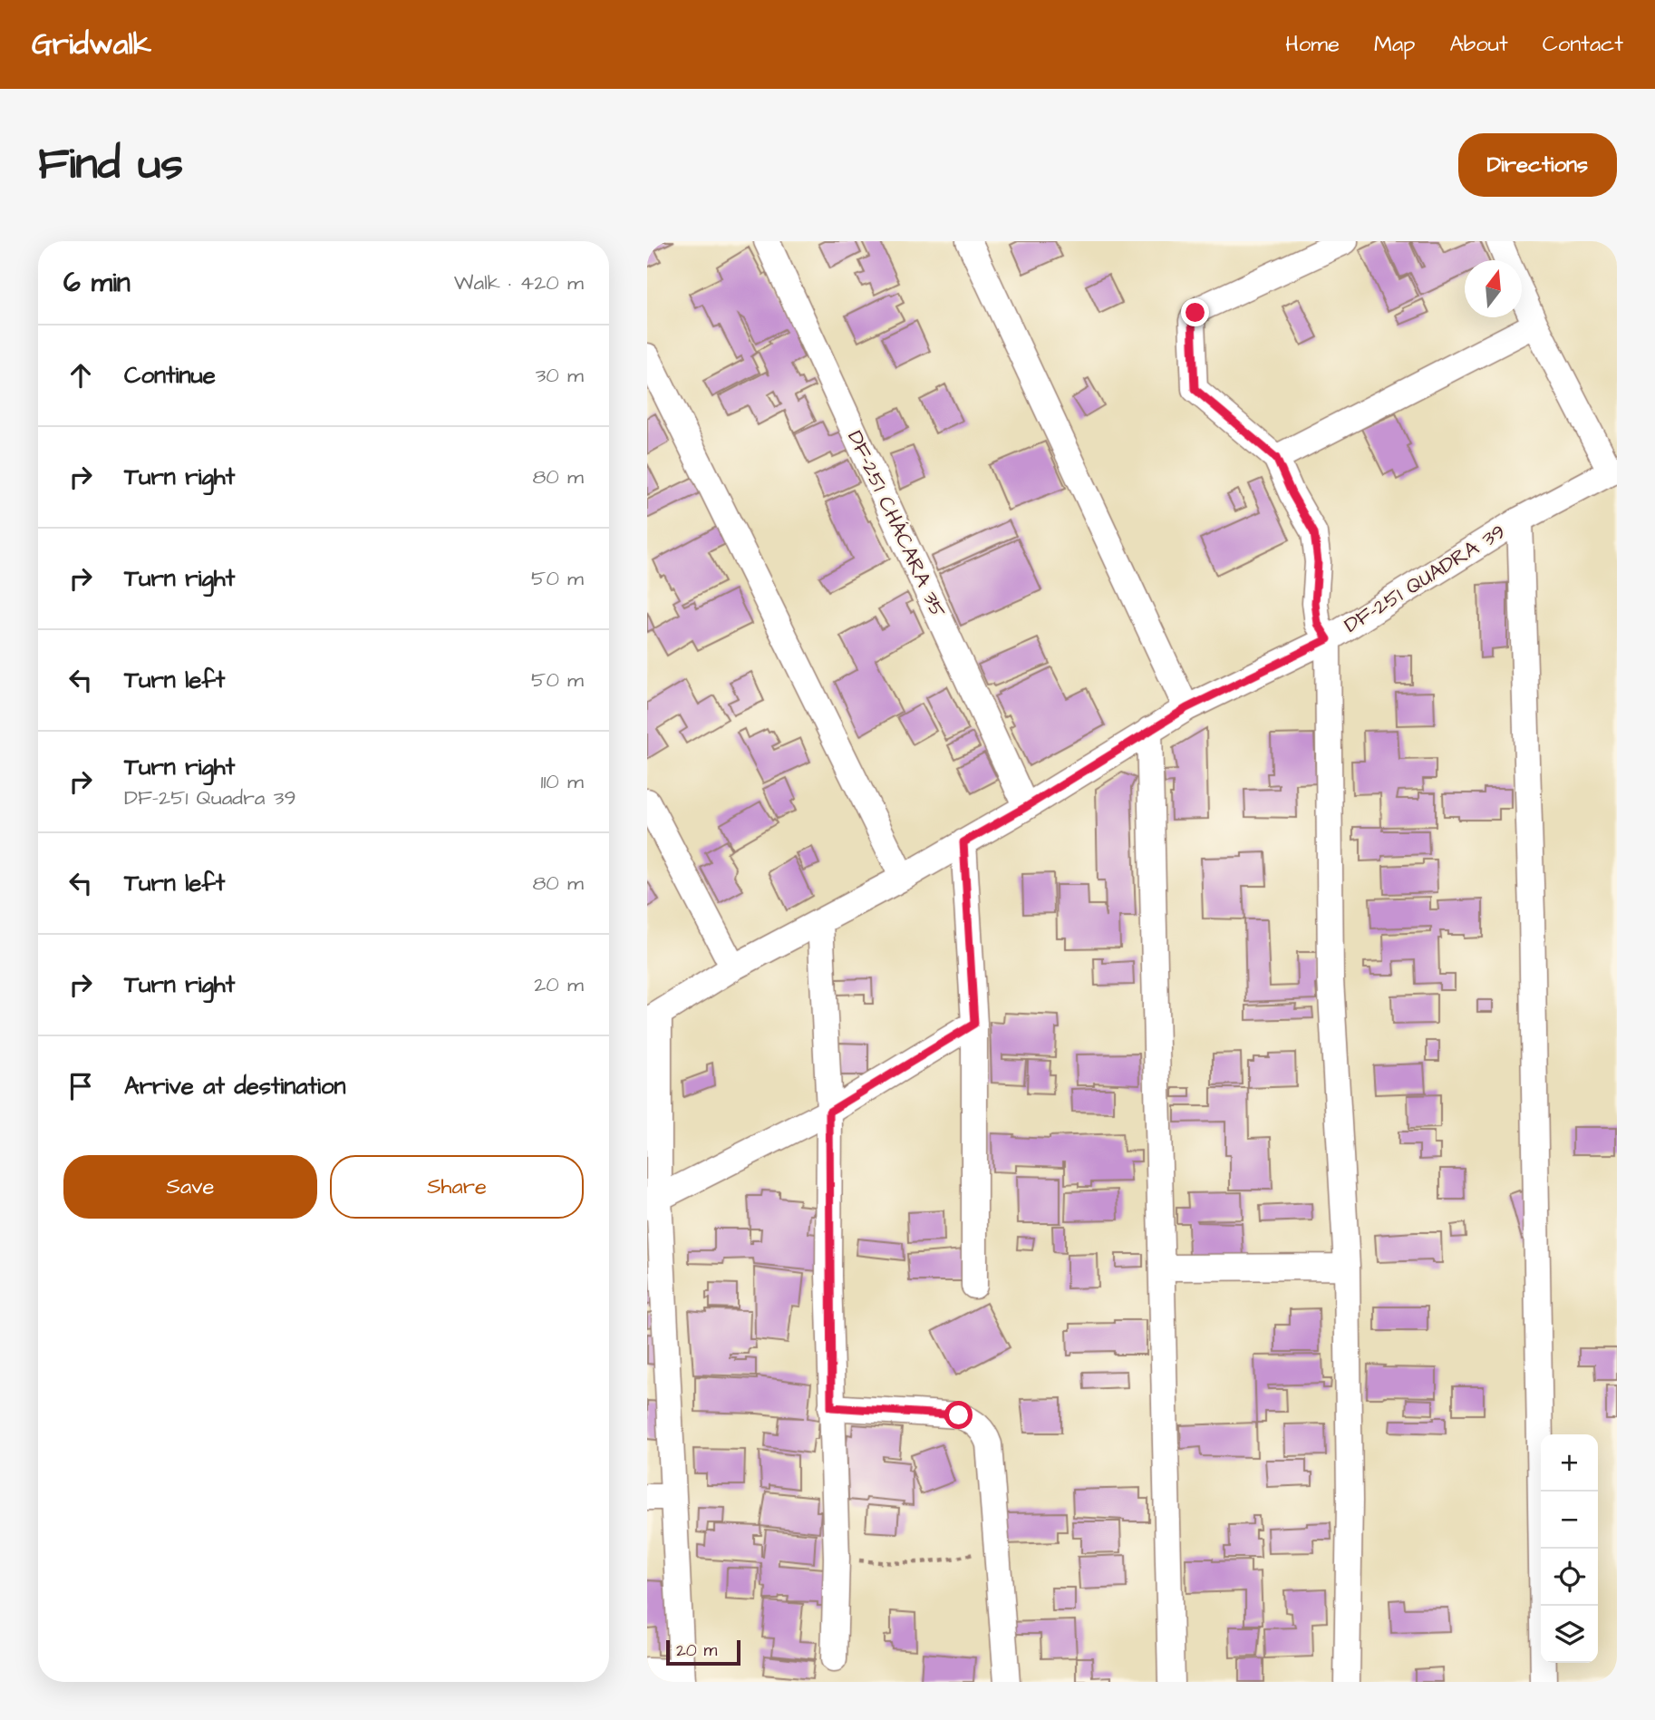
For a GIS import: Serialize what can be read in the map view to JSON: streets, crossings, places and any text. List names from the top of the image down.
{
  "streets": {
    "street": ["DF-251 CHÁCARA 35", "DF-251 QUADRA 39"]
  },
  "crossings": [
    ["DF-251 CHÁCARA 35", "DF-251 QUADRA 39"]
  ],
  "scale_bar": "20 m",
  "north": "top",
  "page": {
    "header": "Gridwalk",
    "nav": [
      "Home",
      "Map",
      "About",
      "Contact"
    ],
    "buttons": [
      "Directions",
      ["Save", "Share"]
    ],
    "title": "Find us",
    "heading": ["6 min", "Walk · 420 m"],
    "list": [
      ["Continue", "30 m"],
      ["Turn right", "80 m"],
      ["Turn right", "50 m"],
      ["Turn left", "50 m"],
      ["Turn right", "DF-251 Quadra 39", "110 m"],
      ["Turn left", "80 m"],
      ["Turn right", "20 m"],
      "Arrive at destination"
    ],
    "map_buttons": ["+", "−"],
    "scale": "20 m"
  }
}
